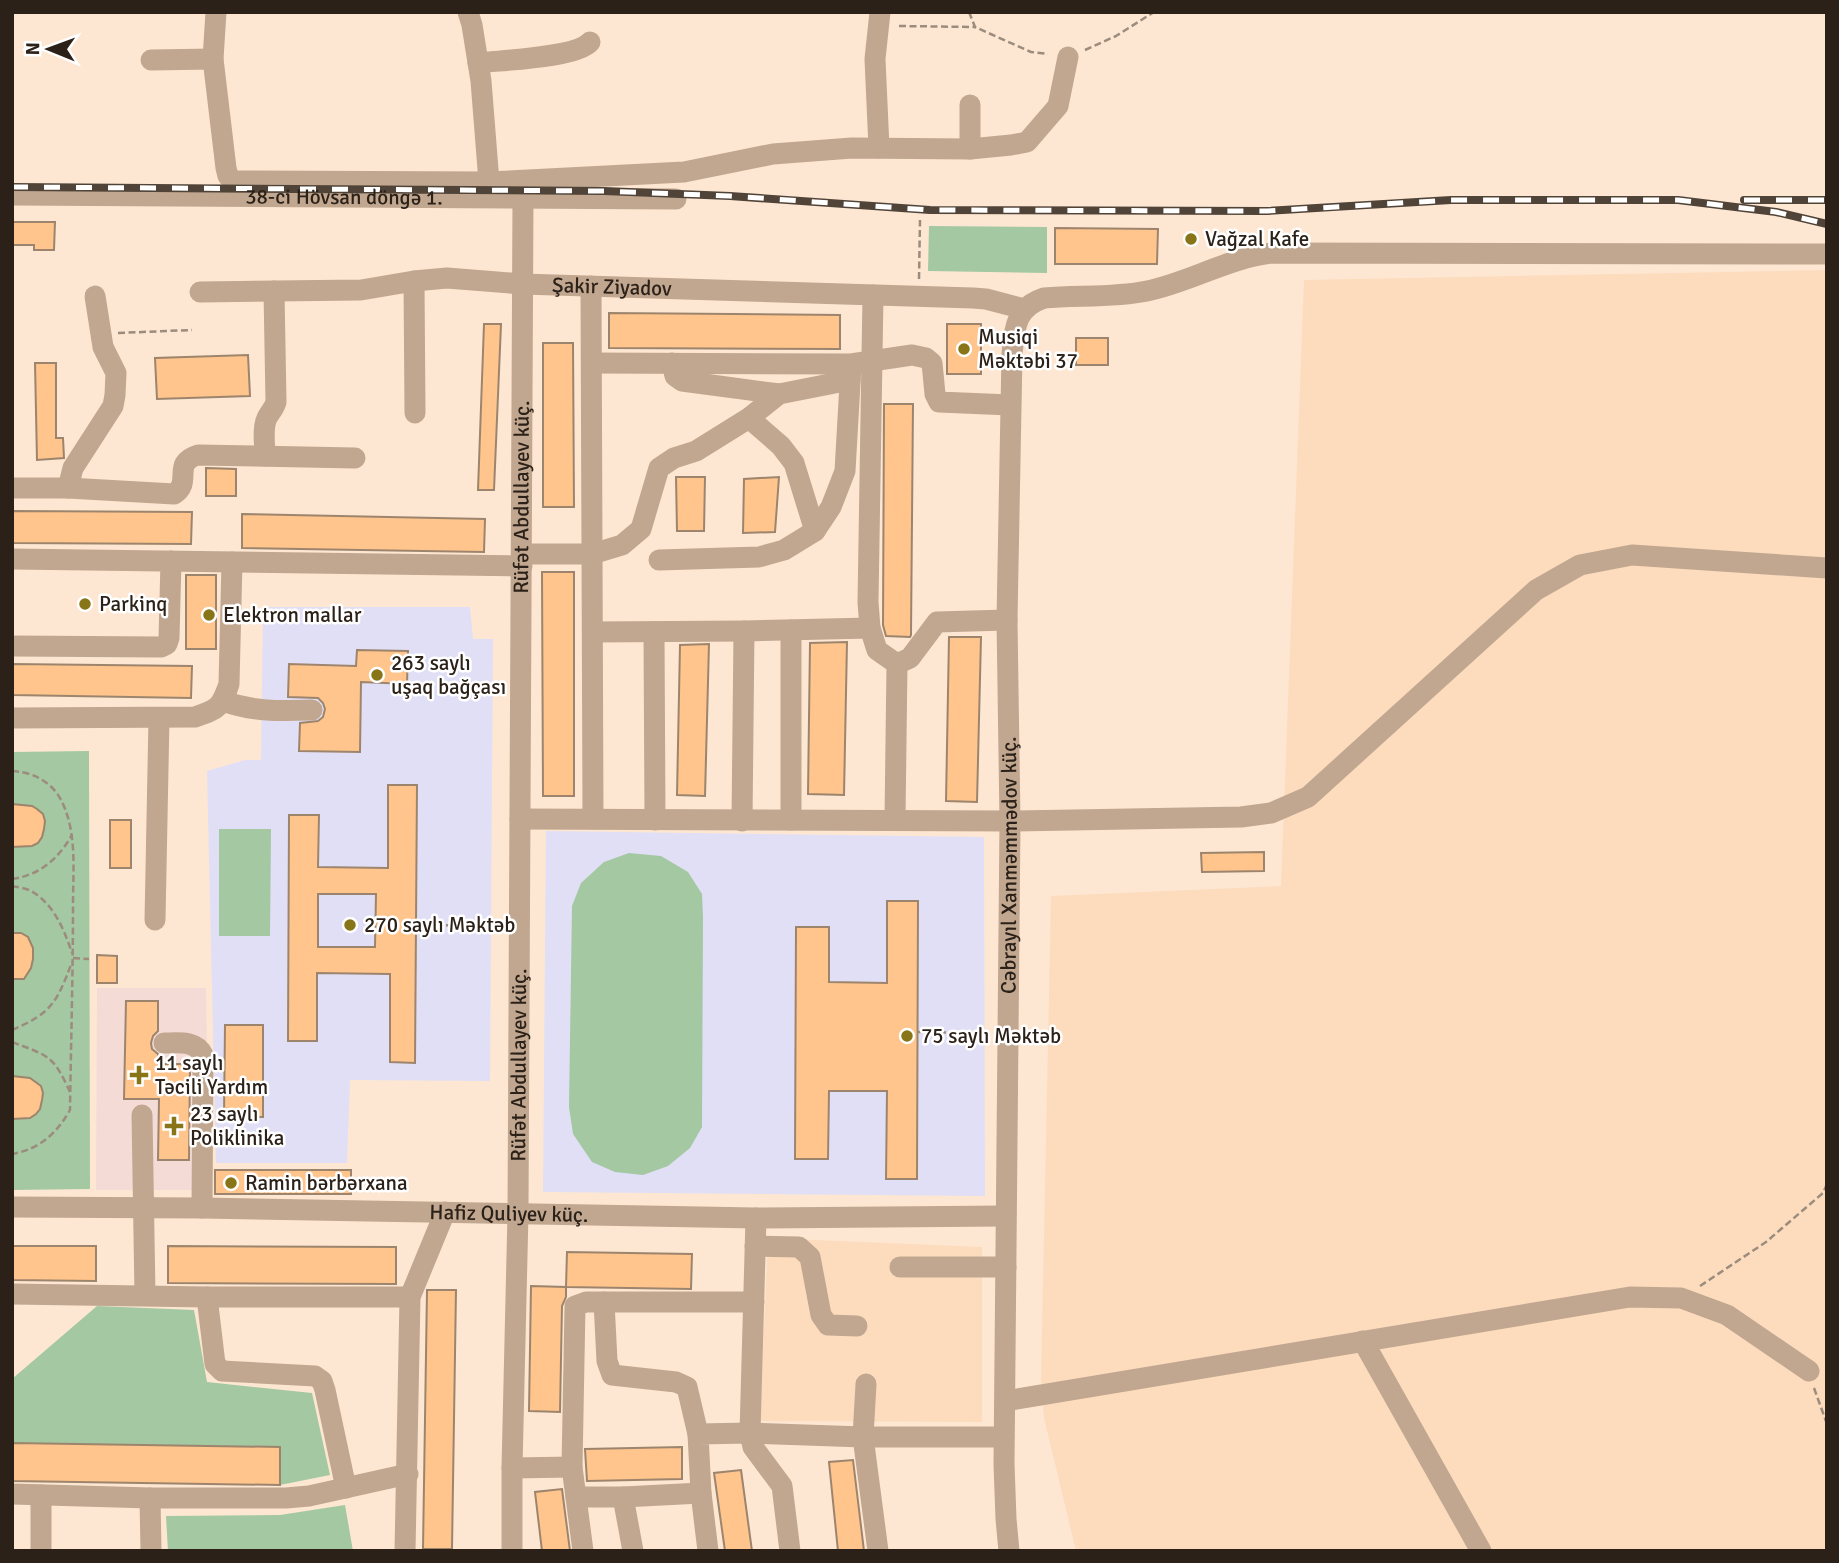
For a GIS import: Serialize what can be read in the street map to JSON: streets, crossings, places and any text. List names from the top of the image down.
{
  "streets": {
    "street": [
      "38-ci Hövsan döngə 1.",
      "Şakir Ziyadov",
      "Rüfət Abdullayev küç.",
      "Cəbrayıl Xanməmmədov küç.",
      "Hafiz Quliyev küç."
    ]
  },
  "crossings": [
    ["38-ci Hövsan döngə 1.", "Rüfət Abdullayev küç."],
    ["Şakir Ziyadov", "Rüfət Abdullayev küç."],
    ["Şakir Ziyadov", "Cəbrayıl Xanməmmədov küç."],
    ["Rüfət Abdullayev küç.", "Hafiz Quliyev küç."],
    ["Cəbrayıl Xanməmmədov küç.", "Hafiz Quliyev küç."]
  ],
  "places": {
    "other": [
      "Vağzal Kafe",
      "Musiqi Məktəbi 37",
      "Parkinq",
      "Elektron mallar",
      "263 saylı uşaq bağçası",
      "270 saylı Məktəb",
      "75 saylı Məktəb",
      "Ramin bərbərxana"
    ],
    "health": ["11 saylı Təcili Yardım", "23 saylı Poliklinika"]
  },
  "north": "left"
}
